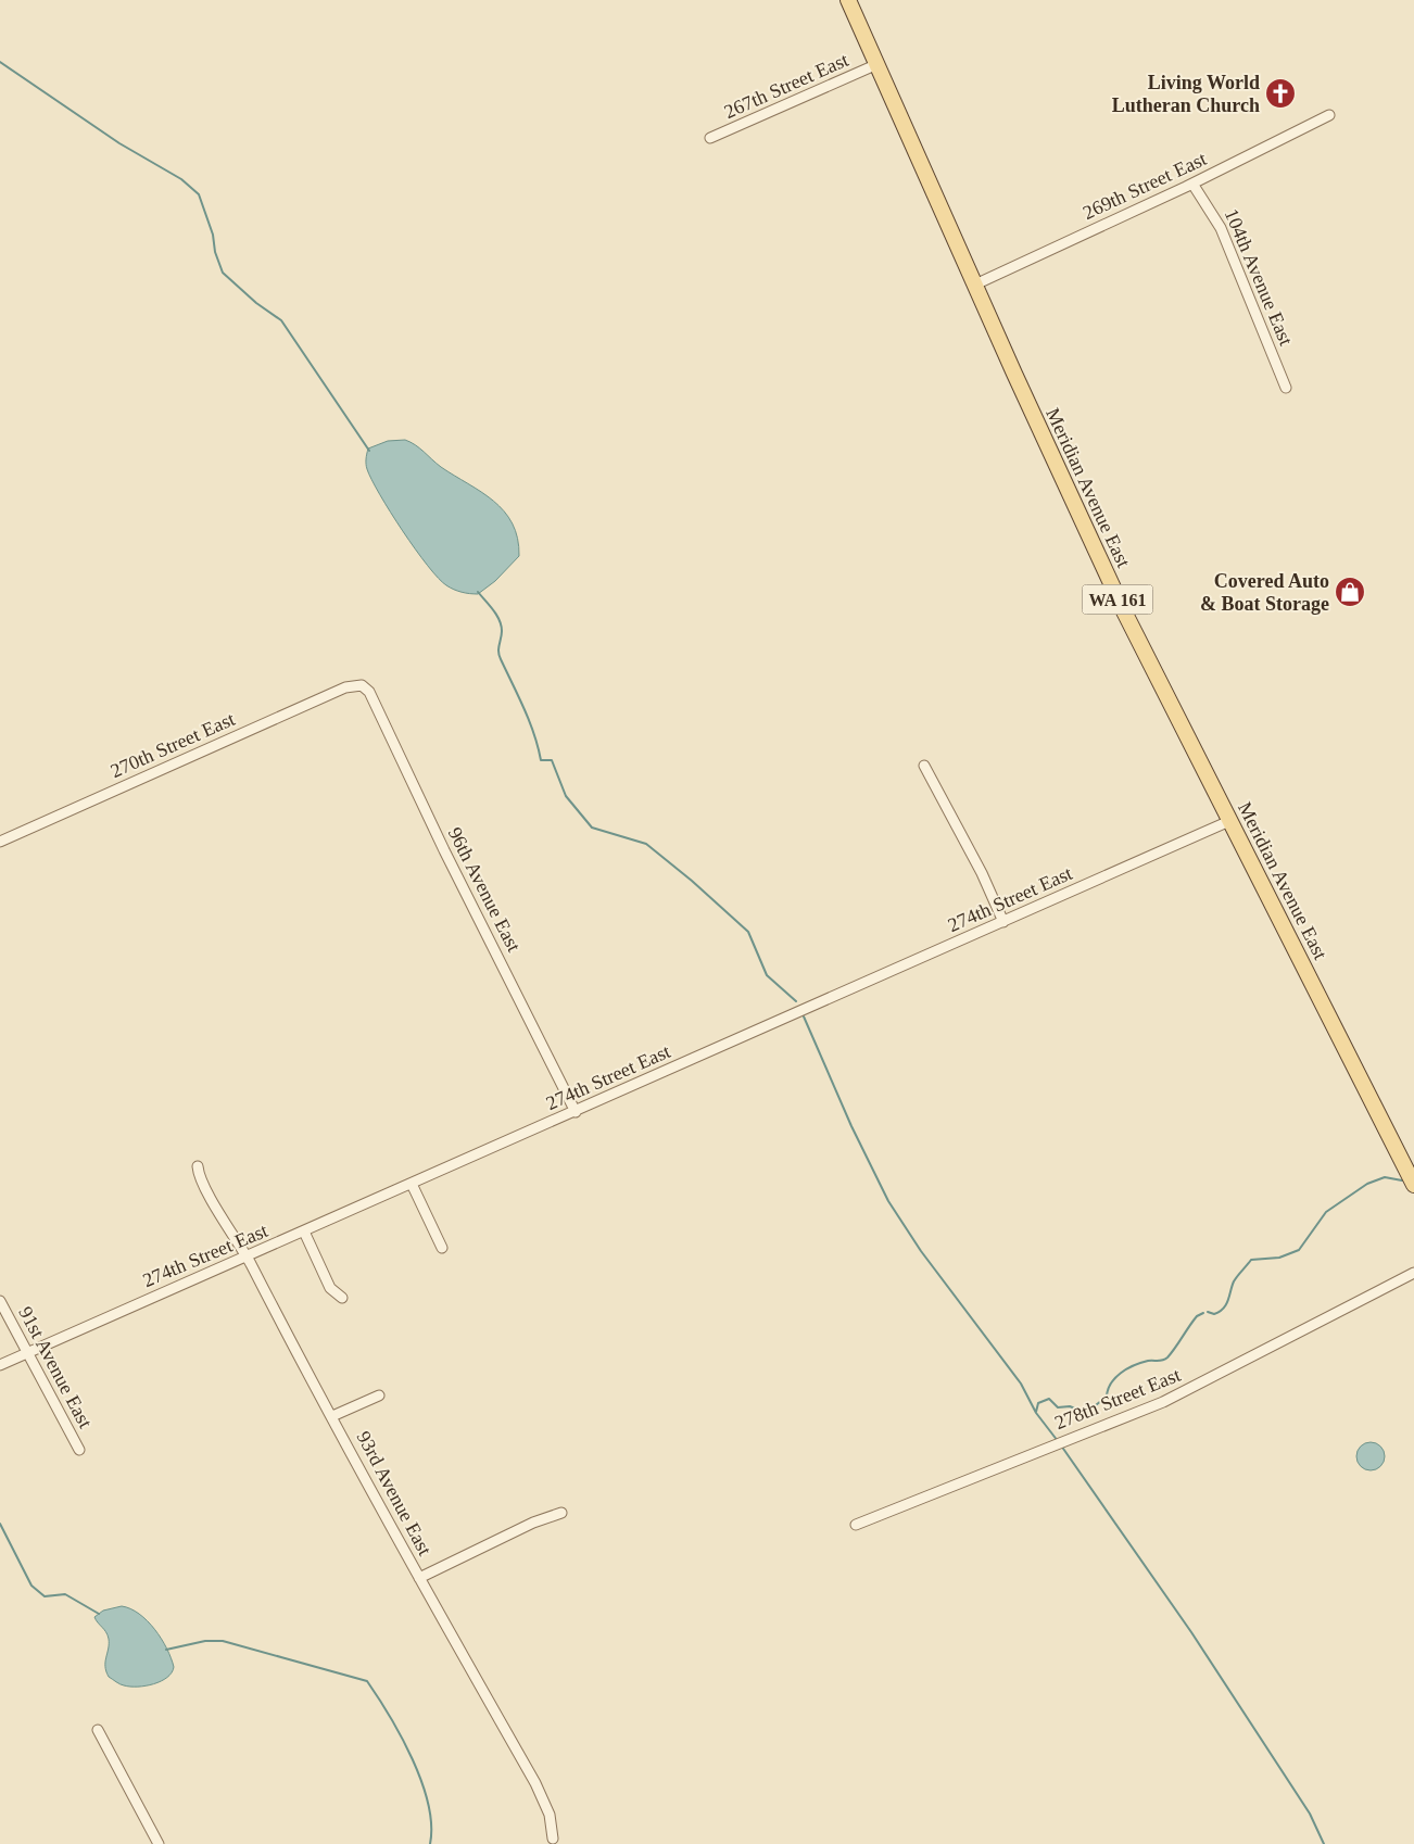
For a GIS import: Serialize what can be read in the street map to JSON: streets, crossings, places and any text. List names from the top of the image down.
{
  "streets": {
    "main road": ["Meridian Avenue East", "WA 161"],
    "street": [
      "267th Street East",
      "269th Street East",
      "104th Avenue East",
      "270th Street East",
      "96th Avenue East",
      "274th Street East",
      "91st Avenue East",
      "278th Street East",
      "93rd Avenue East"
    ]
  },
  "crossings": [
    ["267th Street East", "Meridian Avenue East"],
    ["269th Street East", "104th Avenue East"],
    ["269th Street East", "Meridian Avenue East"],
    ["Meridian Avenue East", "274th Street East"],
    ["270th Street East", "96th Avenue East"],
    ["96th Avenue East", "274th Street East"],
    ["274th Street East", "91st Avenue East"],
    ["274th Street East", "93rd Avenue East"]
  ],
  "places": {
    "church": ["Living World Lutheran Church"],
    "shop": ["Covered Auto & Boat Storage"]
  }
}
